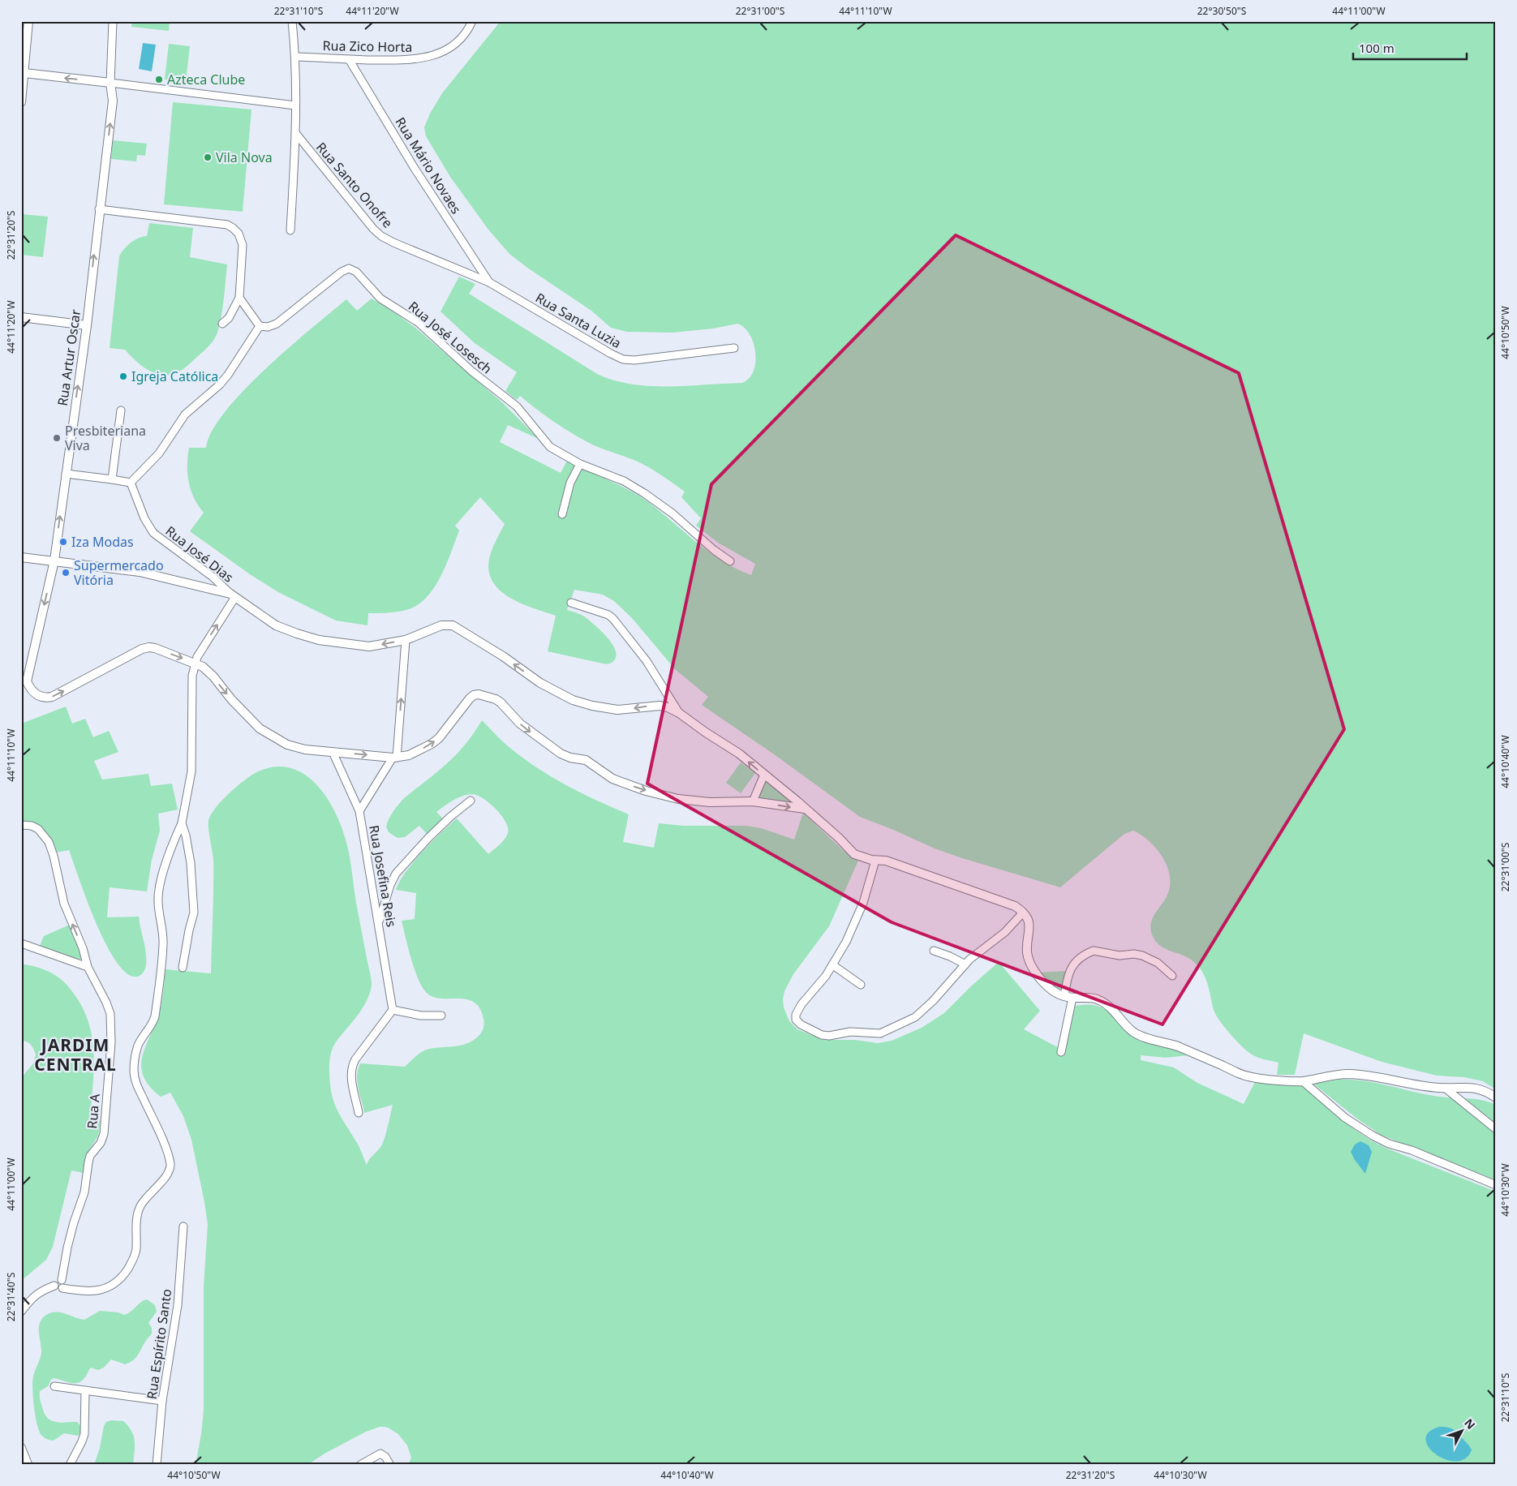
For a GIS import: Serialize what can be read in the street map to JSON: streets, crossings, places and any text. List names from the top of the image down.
{
  "streets": {
    "street": [
      "Rua Zico Horta",
      "Rua Mário Novaes",
      "Rua Santo Onofre",
      "Rua Santa Luzia",
      "Rua José Losesch",
      "Rua Artur Oscar",
      "Rua José Dias",
      "Rua Josefina Reis",
      "Rua A",
      "Rua Espírito Santo"
    ]
  },
  "crossings": [
    ["Rua Zico Horta", "Rua Mário Novaes"],
    ["Rua Mário Novaes", "Rua Santo Onofre"],
    ["Rua Mário Novaes", "Rua Santa Luzia"],
    ["Rua Santo Onofre", "Rua Santa Luzia"]
  ],
  "districts": ["JARDIM CENTRAL"],
  "places": [
    "Azteca Clube",
    "Vila Nova",
    "Igreja Católica",
    "Presbiteriana Viva",
    "Iza Modas",
    "Supermercado Vitória"
  ],
  "scale_bar": "100 m",
  "north": "top right",
  "coordinates": [
    "22°31'10\"S",
    "44°11'20\"W",
    "22°31'00\"S",
    "44°11'10\"W",
    "22°30'50\"S",
    "44°11'00\"W",
    "22°31'20\"S",
    "44°10'50\"W",
    "44°10'40\"W",
    "44°10'30\"W",
    "22°31'40\"S"
  ]
}
